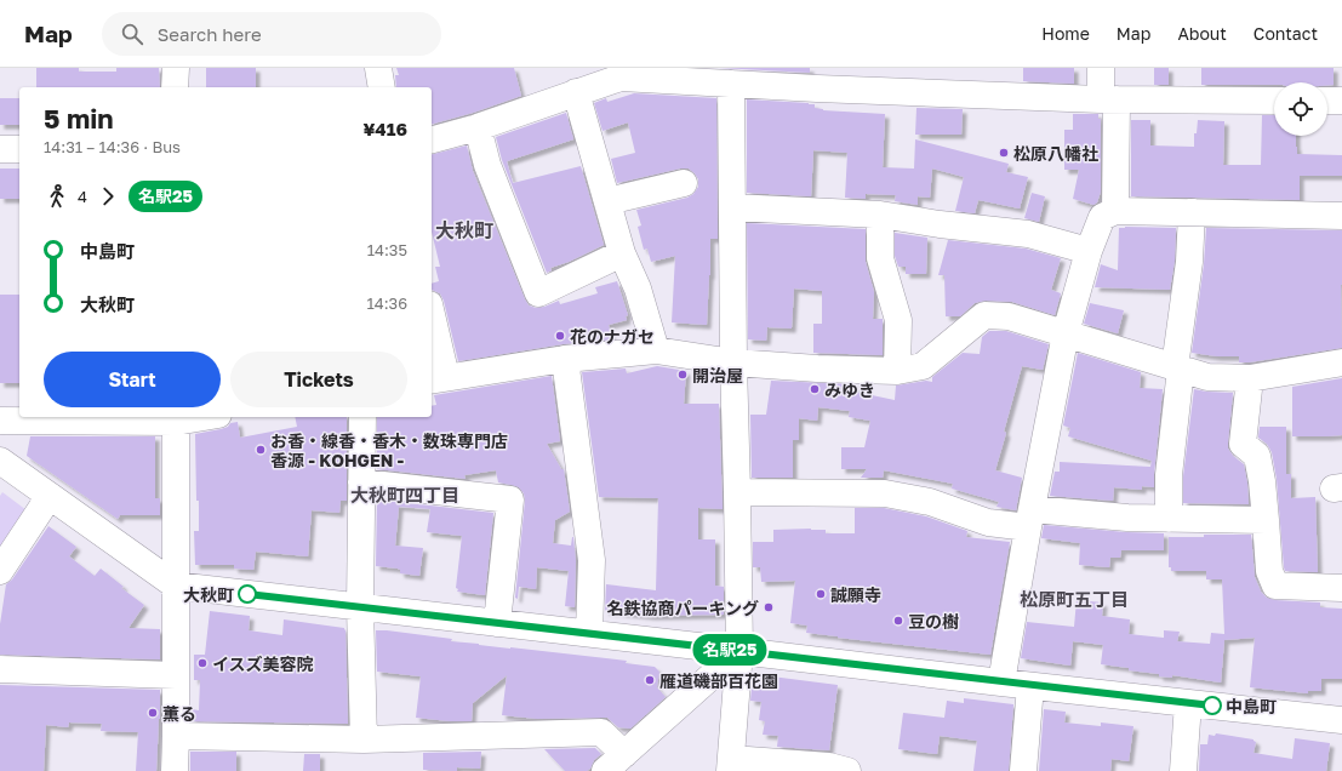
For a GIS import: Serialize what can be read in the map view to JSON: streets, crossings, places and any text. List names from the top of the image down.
{
  "districts": ["大秋町", "大秋町四丁目", "松原町五丁目"],
  "places": [
    "松原八幡社",
    "花のナガセ",
    "開治屋",
    "みゆき",
    "お香・線香・香木・数珠専門店 香源 - KOHGEN -",
    "大秋町",
    "誠願寺",
    "名鉄協商パーキング",
    "豆の樹",
    "イスズ美容院",
    "雁道磯部百花園",
    "中島町",
    "薫る"
  ],
  "lines": ["bus line 名駅25"],
  "page": {
    "header": "Map",
    "search": "Search here",
    "nav": [
      "Home",
      "Map",
      "About",
      "Contact"
    ],
    "on_map": "名駅25",
    "heading": ["5 min", "14:31 – 14:36 · Bus", "¥416"],
    "legs": ["4", "名駅25"],
    "list": [
      {
        "name": "中島町",
        "value": "14:35"
      },
      {
        "name": "大秋町",
        "value": "14:36"
      }
    ],
    "buttons": ["Start", "Tickets"]
  }
}
